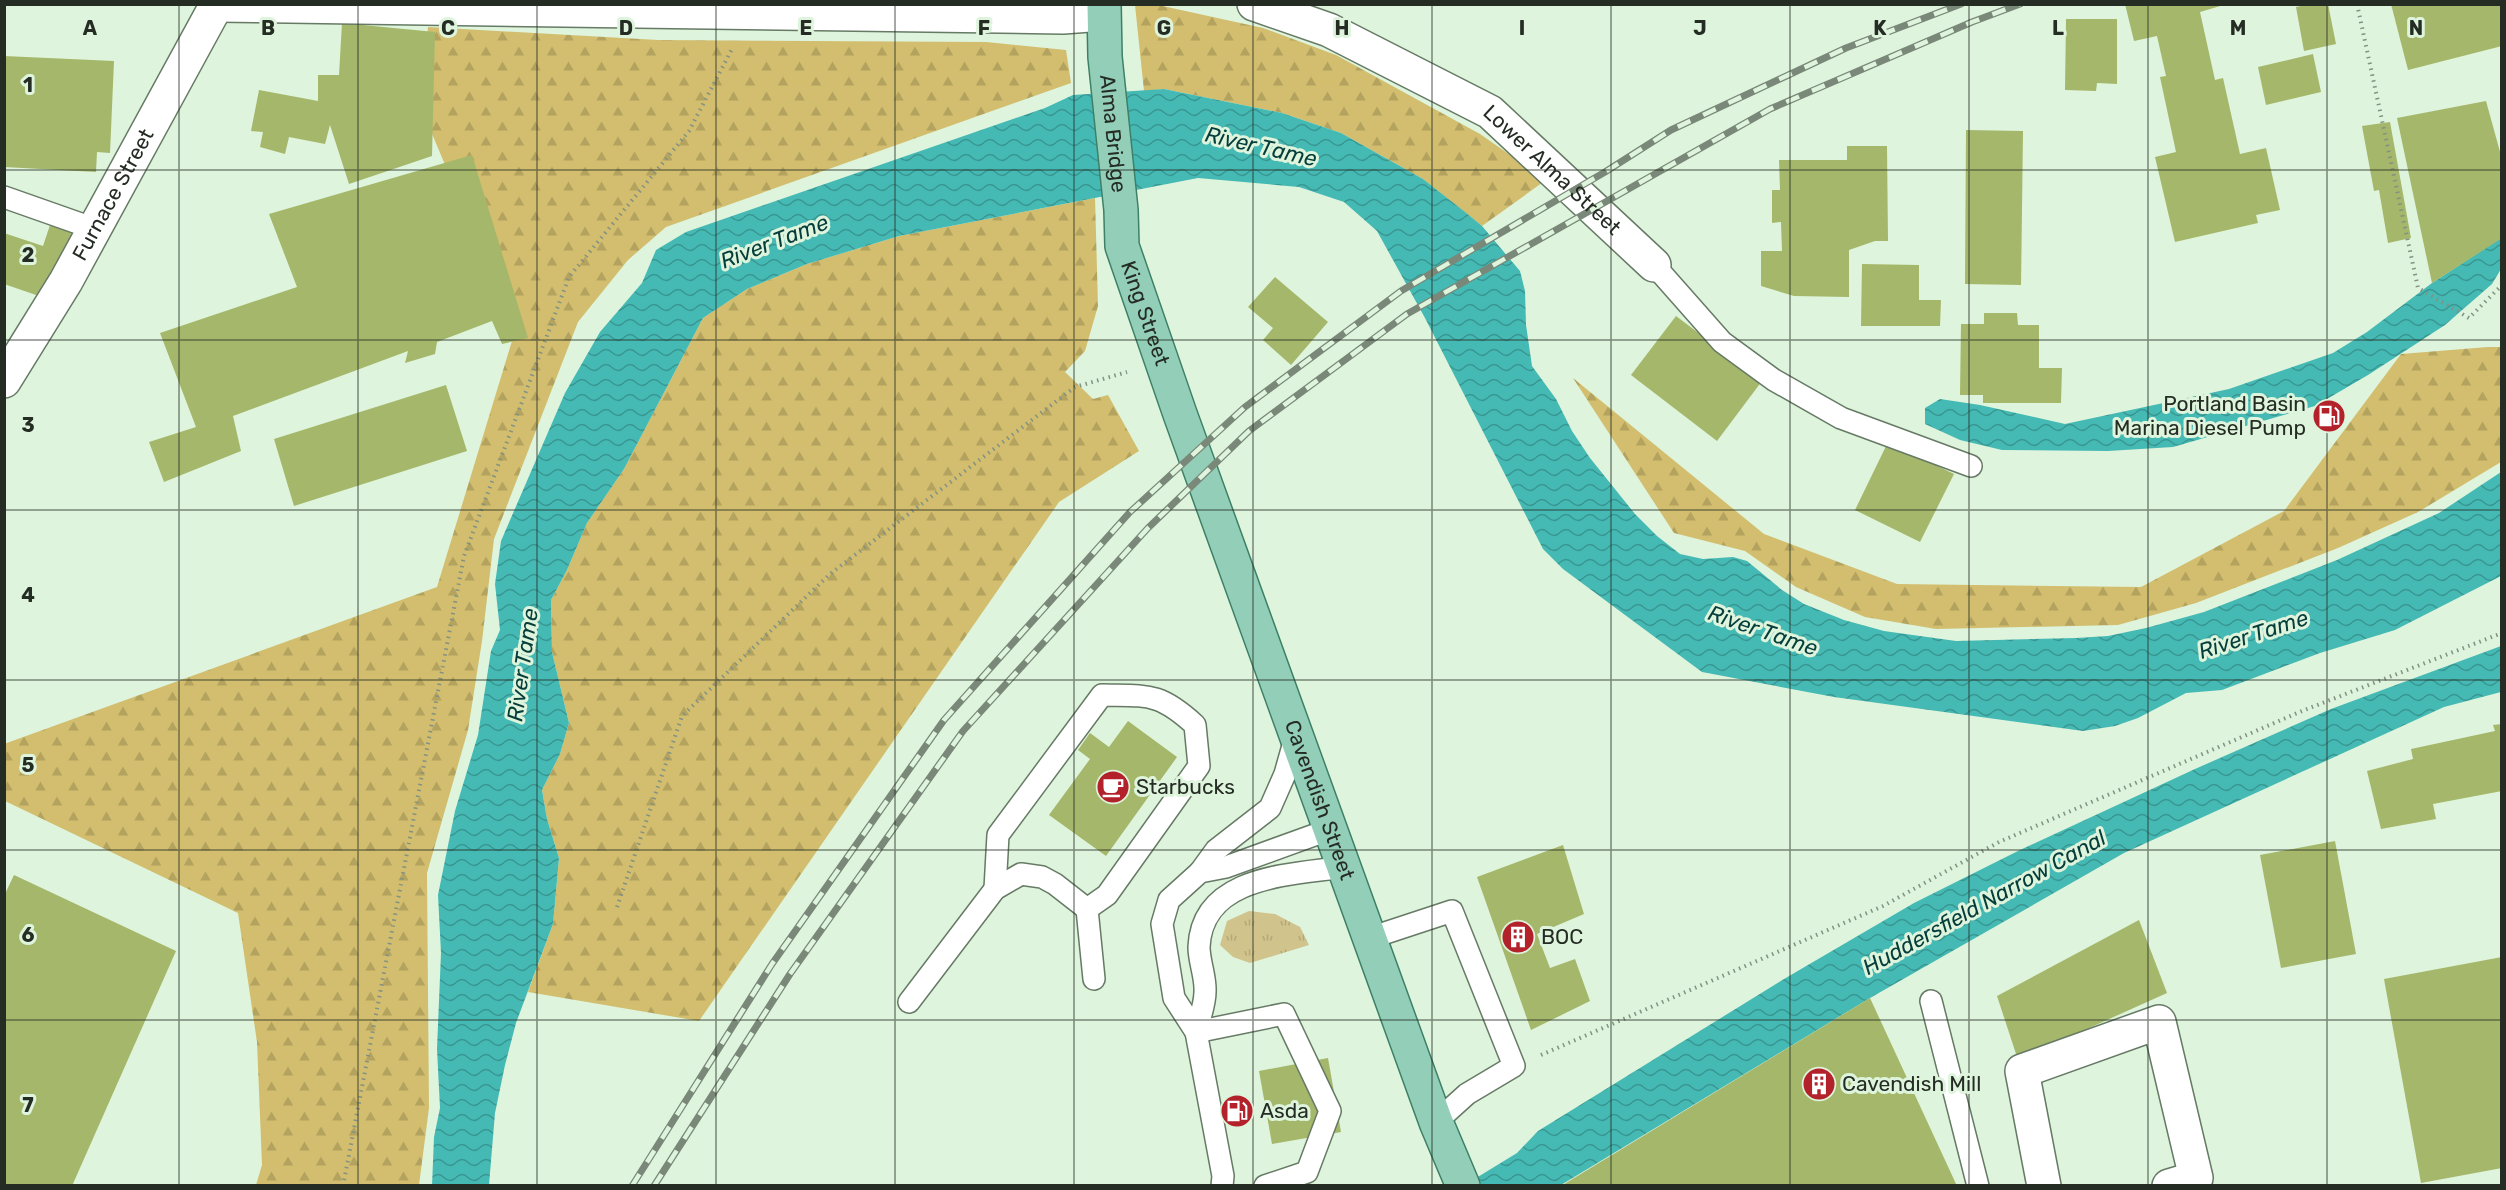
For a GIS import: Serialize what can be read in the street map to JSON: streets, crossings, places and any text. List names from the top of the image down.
{
  "streets": {
    "main road": ["Alma Bridge", "King Street", "Cavendish Street"],
    "street": ["Lower Alma Street", "Furnace Street"]
  },
  "crossings": [
    ["Alma Bridge", "King Street"],
    ["King Street", "Cavendish Street"]
  ],
  "water": ["River Tame", "Huddersfield Narrow Canal"],
  "places": {
    "fuel station": ["Portland Basin Marina Diesel Pump", "Asda"],
    "cafe": ["Starbucks"],
    "building": ["BOC", "Cavendish Mill"]
  },
  "grid": {
    "columns": [
      "A",
      "B",
      "C",
      "D",
      "E",
      "F",
      "G",
      "H",
      "I",
      "J",
      "K",
      "L",
      "M",
      "N"
    ],
    "rows": [
      "1",
      "2",
      "3",
      "4",
      "5",
      "6",
      "7"
    ]
  }
}
